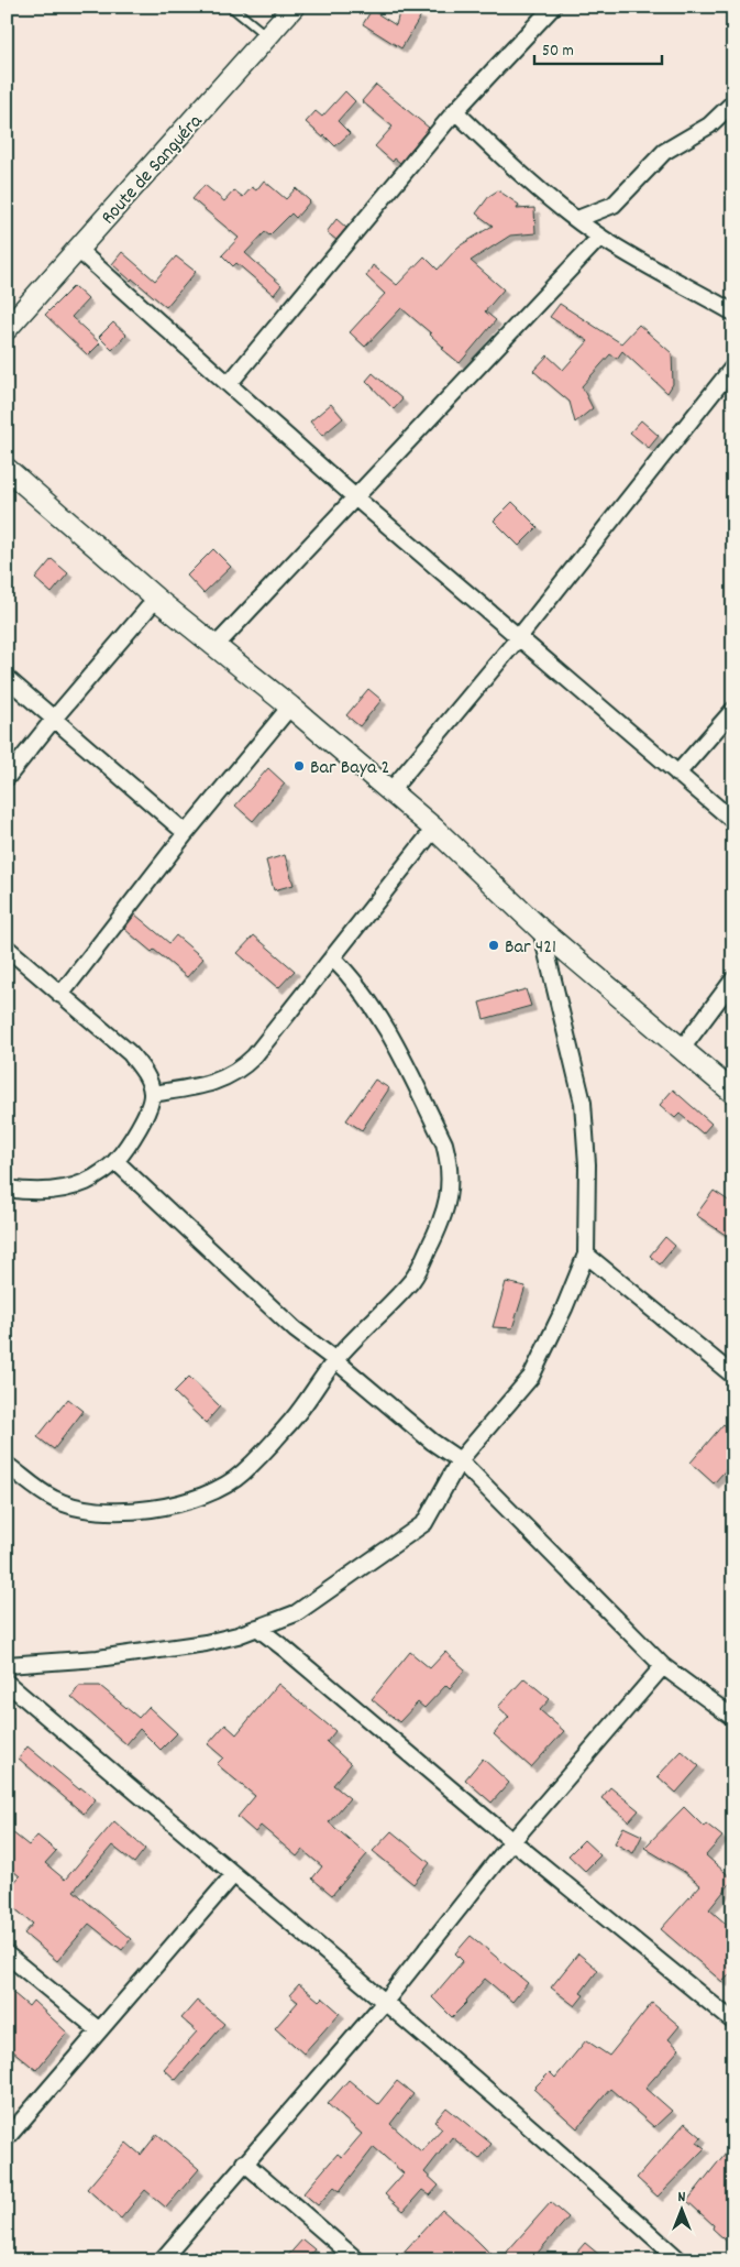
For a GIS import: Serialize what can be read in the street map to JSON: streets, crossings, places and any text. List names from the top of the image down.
{
  "streets": {
    "street": ["Route de Sanguéra"]
  },
  "places": ["Bar Baya 2", "Bar 421"],
  "scale_bar": "50 m",
  "north": "top"
}
